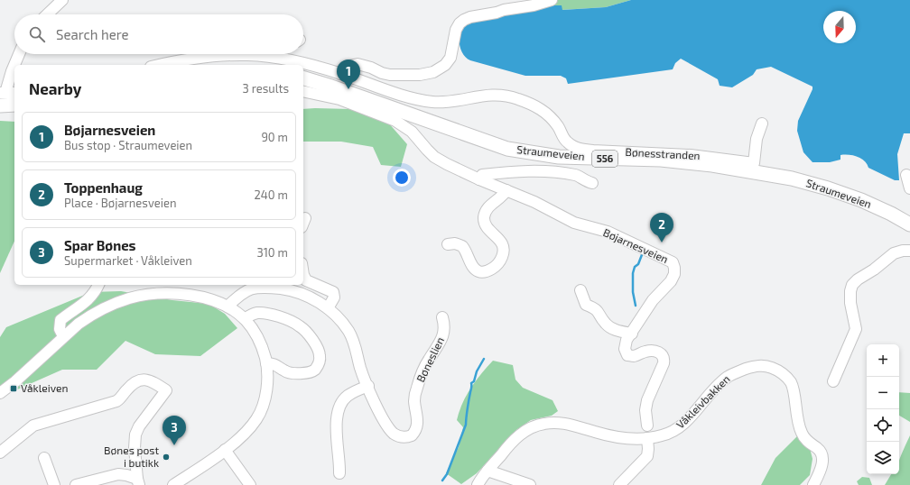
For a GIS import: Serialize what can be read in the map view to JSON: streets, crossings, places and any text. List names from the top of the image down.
{
  "streets": {
    "main road": ["Straumeveien", "556"],
    "street": [
      "Bønesstranden",
      "Bøjarnesveien",
      "Bøneslien",
      "Våkleivbakken"
    ]
  },
  "places": {
    "transit": ["Våkleiven"],
    "other": ["Bønes post i butikk"]
  },
  "north": "bottom",
  "page": {
    "search": "Search here",
    "pins": ["1", "2", "3"],
    "heading": ["Nearby", "3 results"],
    "list": [
      {
        "mark": "1",
        "name": "Bøjarnesveien",
        "note": "Bus stop · Straumeveien",
        "value": "90 m"
      },
      {
        "mark": "2",
        "name": "Toppenhaug",
        "note": "Place · Bøjarnesveien",
        "value": "240 m"
      },
      {
        "mark": "3",
        "name": "Spar Bønes",
        "note": "Supermarket · Våkleiven",
        "value": "310 m"
      }
    ],
    "map_buttons": ["+", "−"]
  }
}
